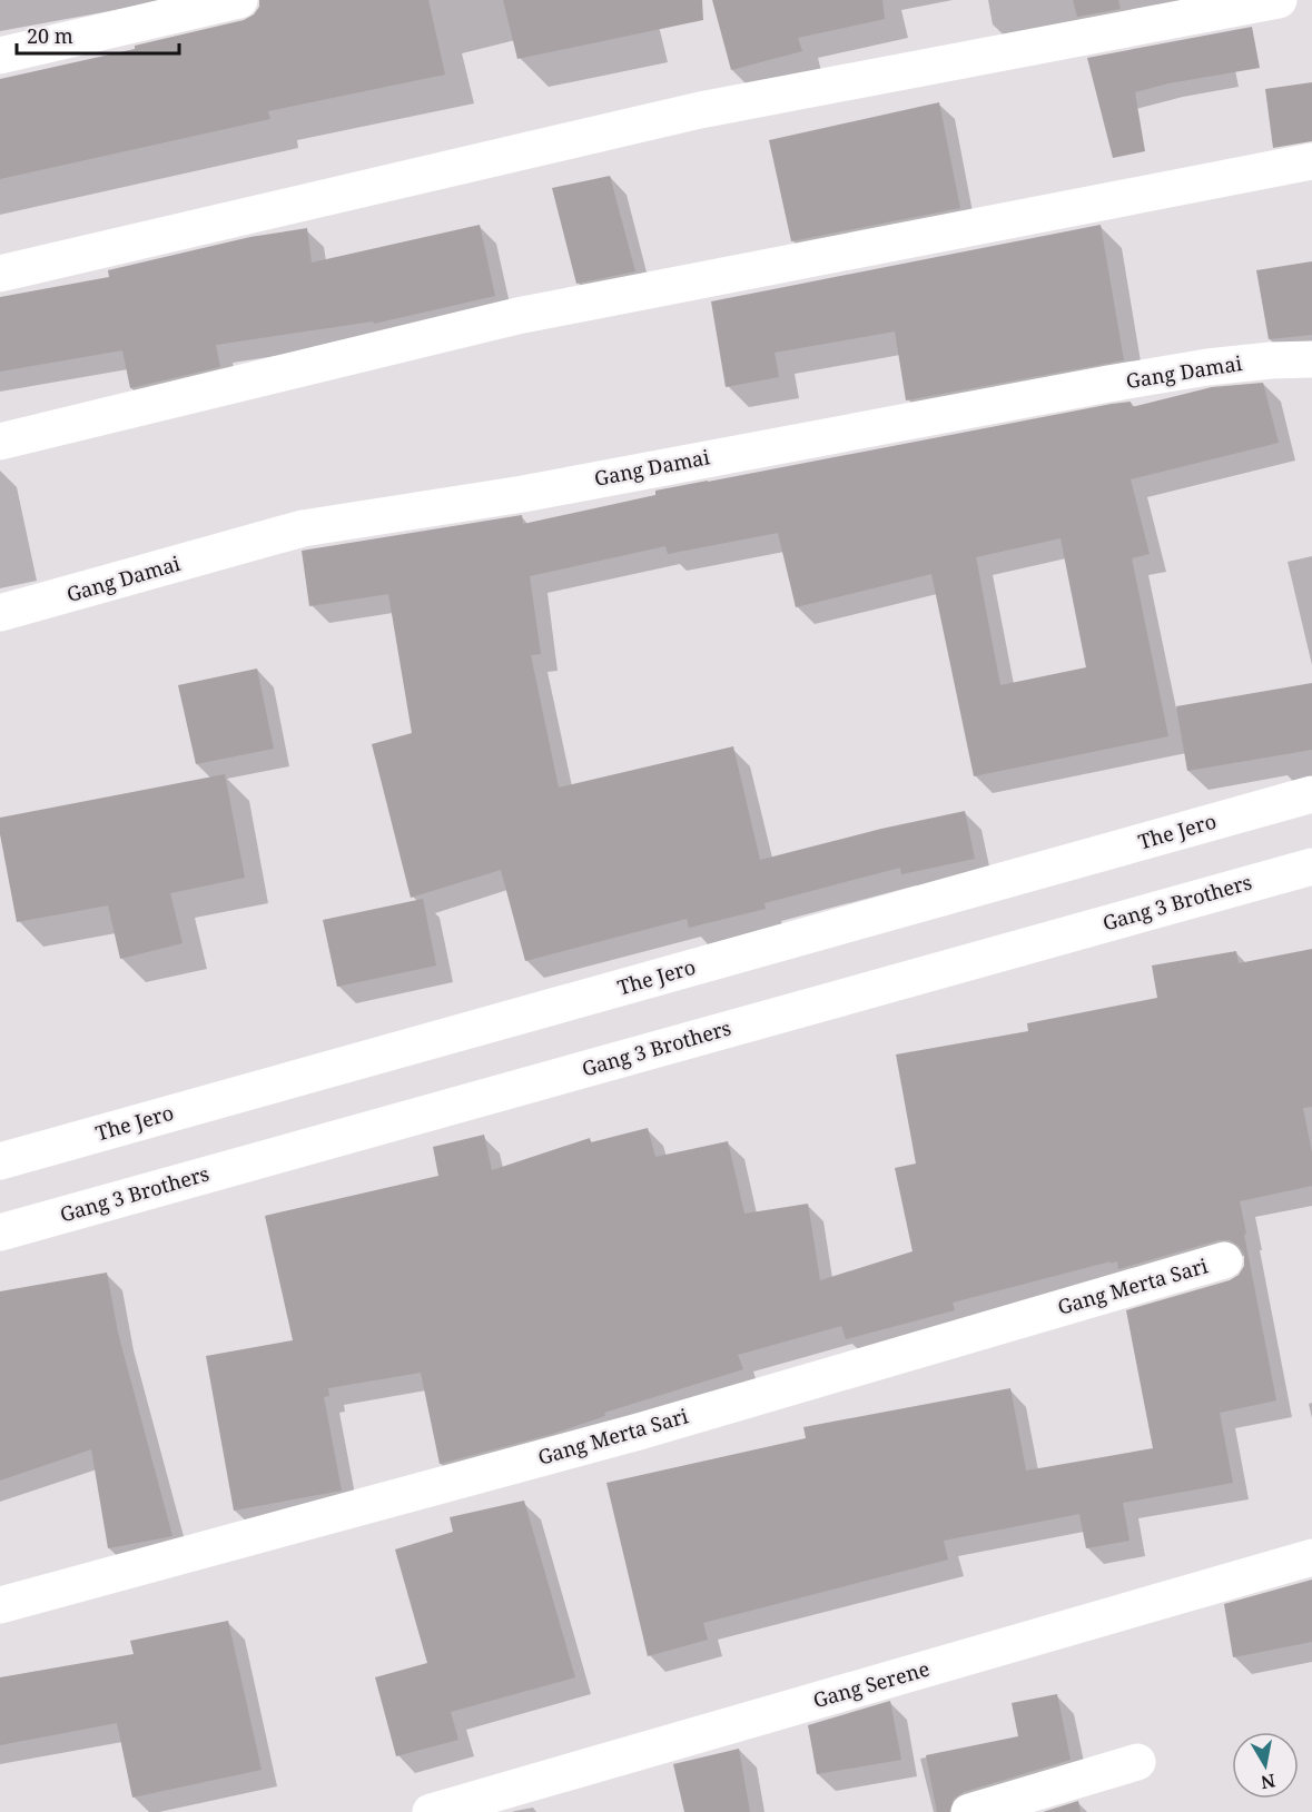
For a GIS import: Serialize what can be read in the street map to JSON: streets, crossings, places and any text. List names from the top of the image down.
{
  "streets": {
    "street": [
      "Gang Damai",
      "The Jero",
      "Gang 3 Brothers",
      "Gang Merta Sari",
      "Gang Serene"
    ]
  },
  "scale_bar": "20 m",
  "north": "bottom"
}
